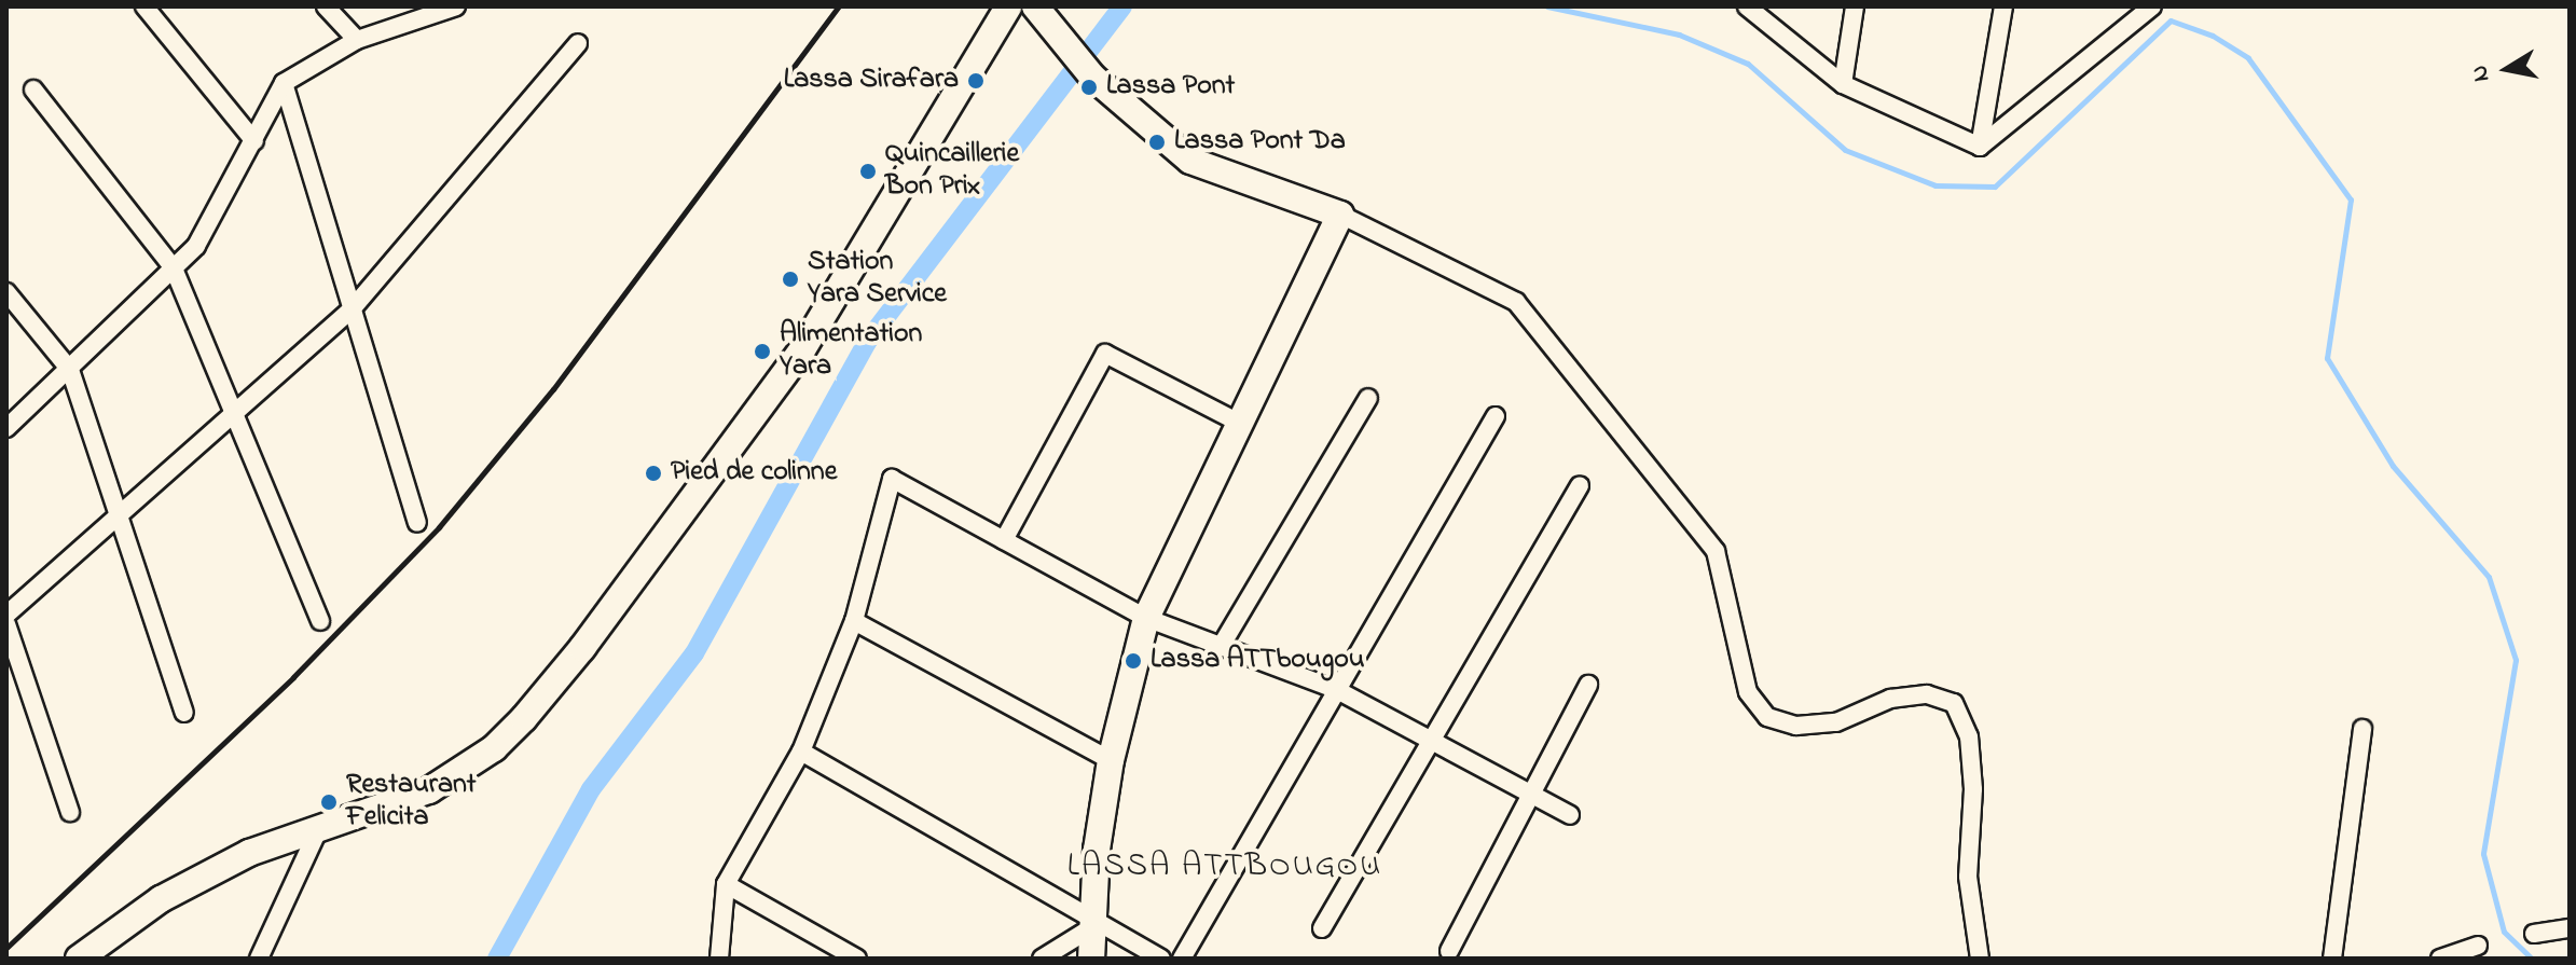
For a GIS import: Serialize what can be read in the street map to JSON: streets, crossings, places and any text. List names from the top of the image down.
{
  "districts": ["LASSA ATTBOUGOU"],
  "places": [
    "Lassa Sirafara",
    "Lassa Pont",
    "Lassa Pont Da",
    "Quincaillerie Bon Prix",
    "Station Yara Service",
    "Alimentation Yara",
    "Pied de colinne",
    "Lassa ATTbougou",
    "Restaurant Felicita"
  ],
  "north": "left"
}
